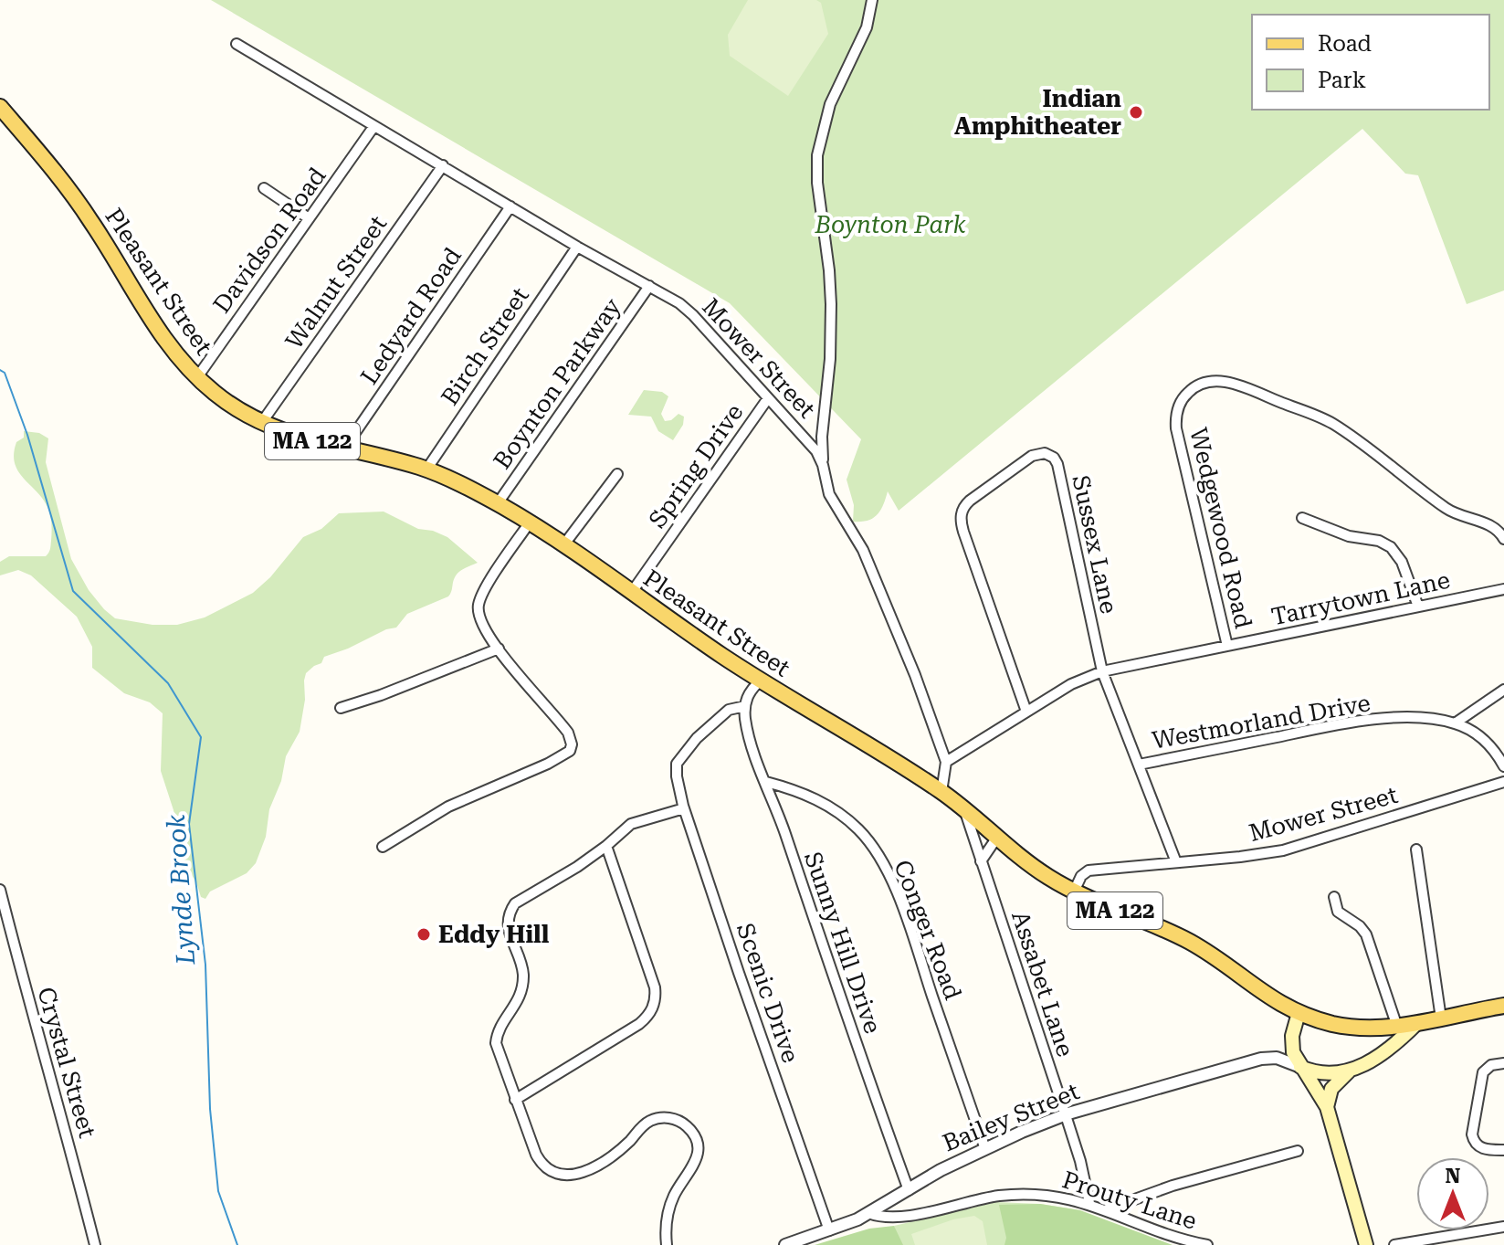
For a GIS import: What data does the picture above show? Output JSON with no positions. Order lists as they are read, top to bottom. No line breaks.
{"streets":{"main road":["Pleasant Street","MA 122"],"street":["Davidson Road","Walnut Street","Ledyard Road","Birch Street","Mower Street","Boynton Parkway","Spring Drive","Wedgewood Road","Sussex Lane","Tarrytown Lane","Westmorland Drive","Conger Road","Sunny Hill Drive","Assabet Lane","Scenic Drive","Crystal Street","Bailey Street","Prouty Lane"]},"crossings":[["Davidson Road","Pleasant Street"],["Davidson Road","Mower Street"],["Pleasant Street","Walnut Street"],["Pleasant Street","Ledyard Road"],["Pleasant Street","Birch Street"],["Pleasant Street","Mower Street"],["Pleasant Street","Boynton Parkway"],["Pleasant Street","Spring Drive"],["Pleasant Street","Assabet Lane"],["Walnut Street","Mower Street"],["Ledyard Road","Mower Street"],["Birch Street","Mower Street"],["Mower Street","Boynton Parkway"],["Mower Street","Spring Drive"],["Mower Street","Sussex Lane"],["Mower Street","Tarrytown Lane"],["Wedgewood Road","Tarrytown Lane"],["Sussex Lane","Tarrytown Lane"],["Sussex Lane","Westmorland Drive"],["Conger Road","Sunny Hill Drive"],["Conger Road","Bailey Street"],["Sunny Hill Drive","Scenic Drive"],["Sunny Hill Drive","Bailey Street"],["Assabet Lane","Bailey Street"],["Assabet Lane","Prouty Lane"],["Scenic Drive","Bailey Street"],["Bailey Street","Prouty Lane"]],"water":["Lynde Brook"],"parks":["Boynton Park"],"places":["Indian Amphitheater","Eddy Hill"],"legend":["Road","Park"],"north":"top"}
